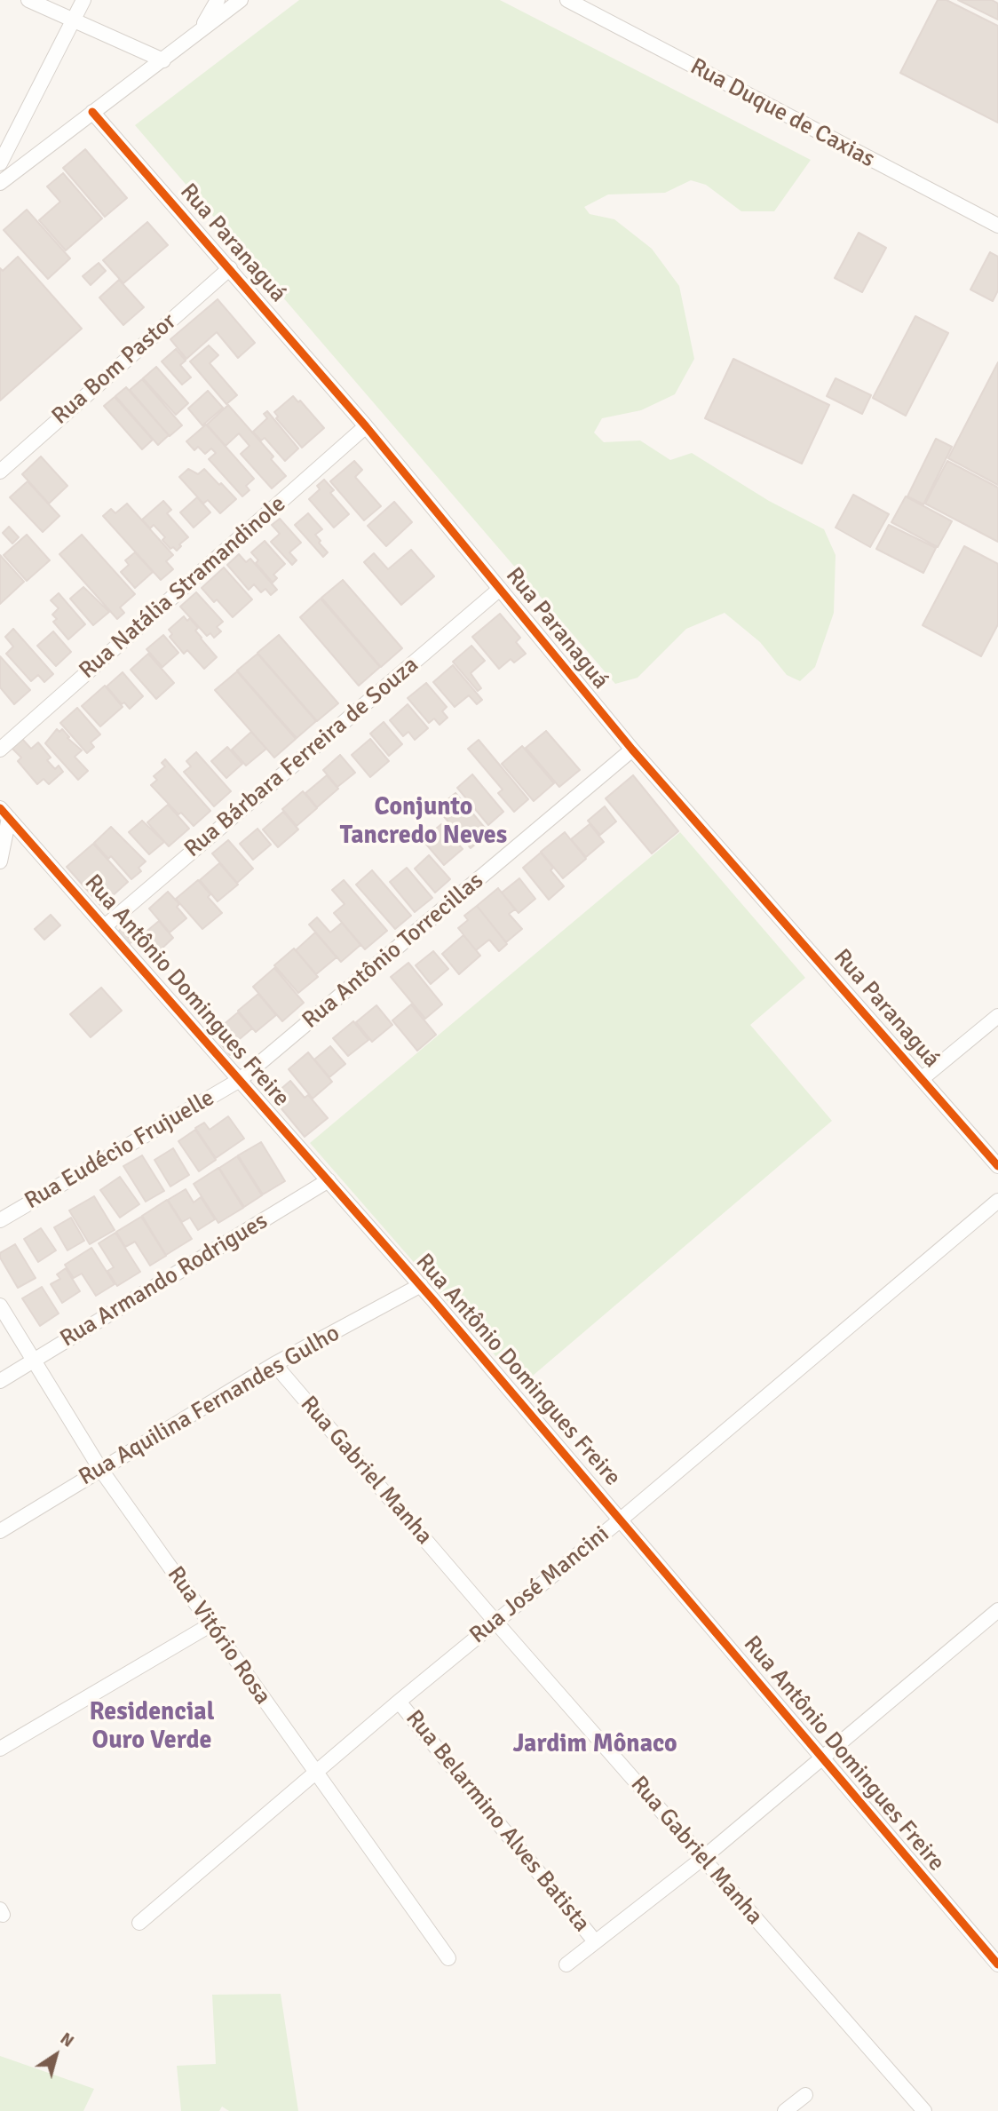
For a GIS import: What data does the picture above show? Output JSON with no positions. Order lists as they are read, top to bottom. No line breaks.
{"streets":{"street":["Rua Duque de Caxias","Rua Paranaguá","Rua Bom Pastor","Rua Natália Stramandinole","Rua Bárbara Ferreira de Souza","Rua Antônio Torrecillas","Rua Antônio Domingues Freire","Rua Eudécio Frujuelle","Rua Armando Rodrigues","Rua Aquilina Fernandes Gulho","Rua Gabriel Manha","Rua José Mancini","Rua Vitório Rosa","Rua Belarmino Alves Batista"]},"crossings":[["Rua Paranaguá","Rua Bom Pastor"],["Rua Paranaguá","Rua Natália Stramandinole"],["Rua Paranaguá","Rua Bárbara Ferreira de Souza"],["Rua Paranaguá","Rua Antônio Torrecillas"],["Rua Bárbara Ferreira de Souza","Rua Antônio Domingues Freire"],["Rua Antônio Torrecillas","Rua Antônio Domingues Freire"],["Rua Antônio Torrecillas","Rua Eudécio Frujuelle"],["Rua Antônio Domingues Freire","Rua Eudécio Frujuelle"],["Rua Antônio Domingues Freire","Rua Armando Rodrigues"],["Rua Antônio Domingues Freire","Rua Aquilina Fernandes Gulho"],["Rua Antônio Domingues Freire","Rua José Mancini"],["Rua Armando Rodrigues","Rua Vitório Rosa"],["Rua Aquilina Fernandes Gulho","Rua Gabriel Manha"],["Rua Aquilina Fernandes Gulho","Rua Vitório Rosa"],["Rua Gabriel Manha","Rua José Mancini"],["Rua José Mancini","Rua Vitório Rosa"],["Rua José Mancini","Rua Belarmino Alves Batista"]],"districts":["Conjunto Tancredo Neves","Residencial Ouro Verde","Jardim Mônaco"],"north":"top right"}
